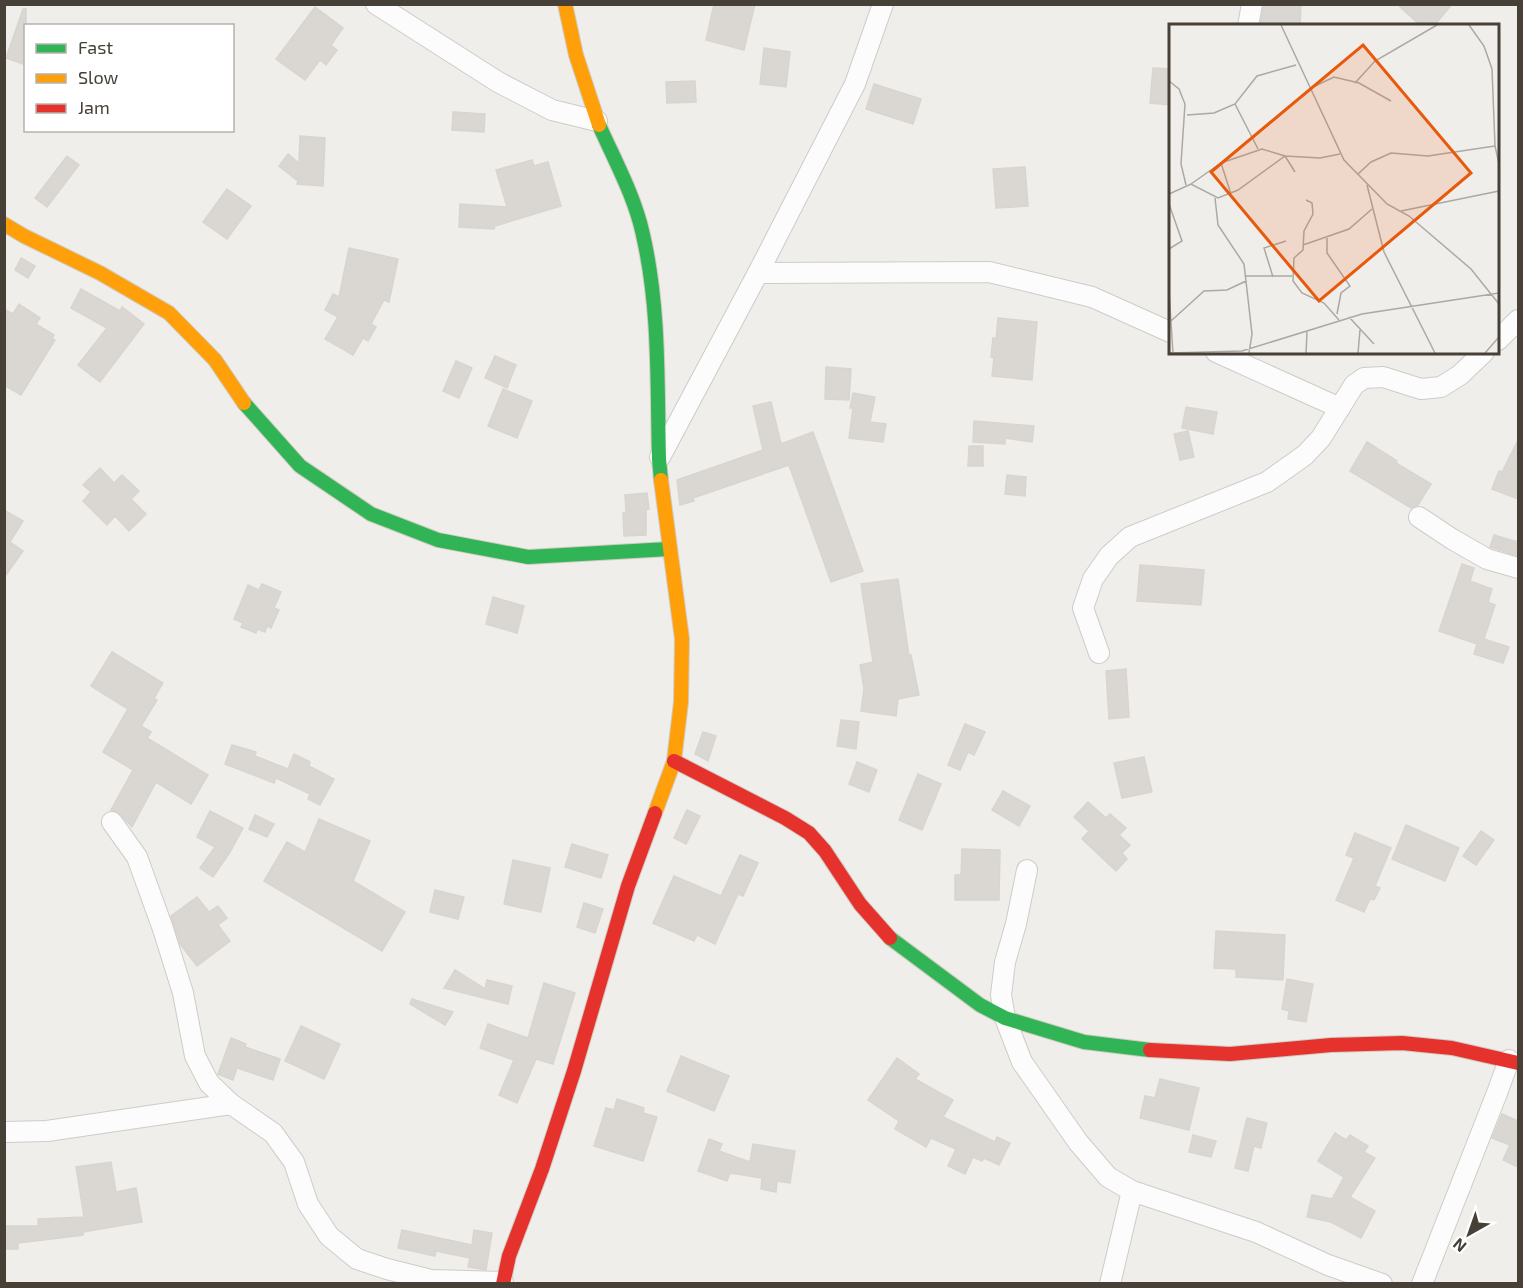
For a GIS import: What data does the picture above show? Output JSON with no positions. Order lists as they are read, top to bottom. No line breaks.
{"legend":["Fast","Slow","Jam"],"north":"bottom left"}
